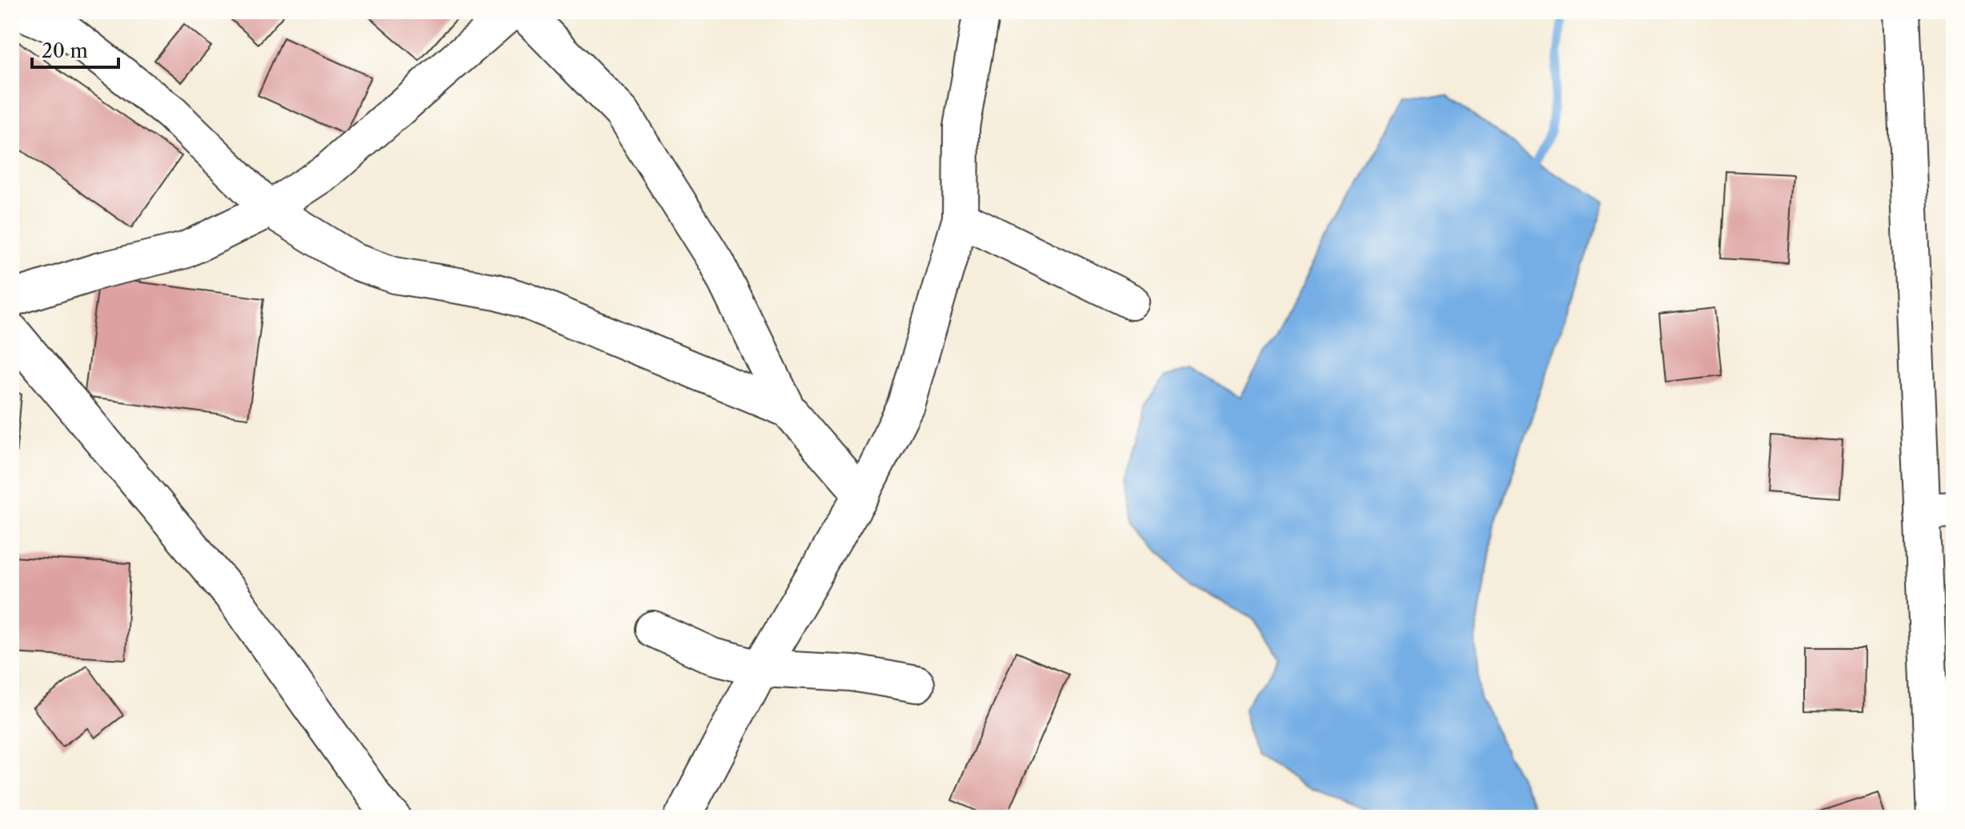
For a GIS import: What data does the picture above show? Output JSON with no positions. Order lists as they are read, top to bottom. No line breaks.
{"scale_bar":"20 m"}
